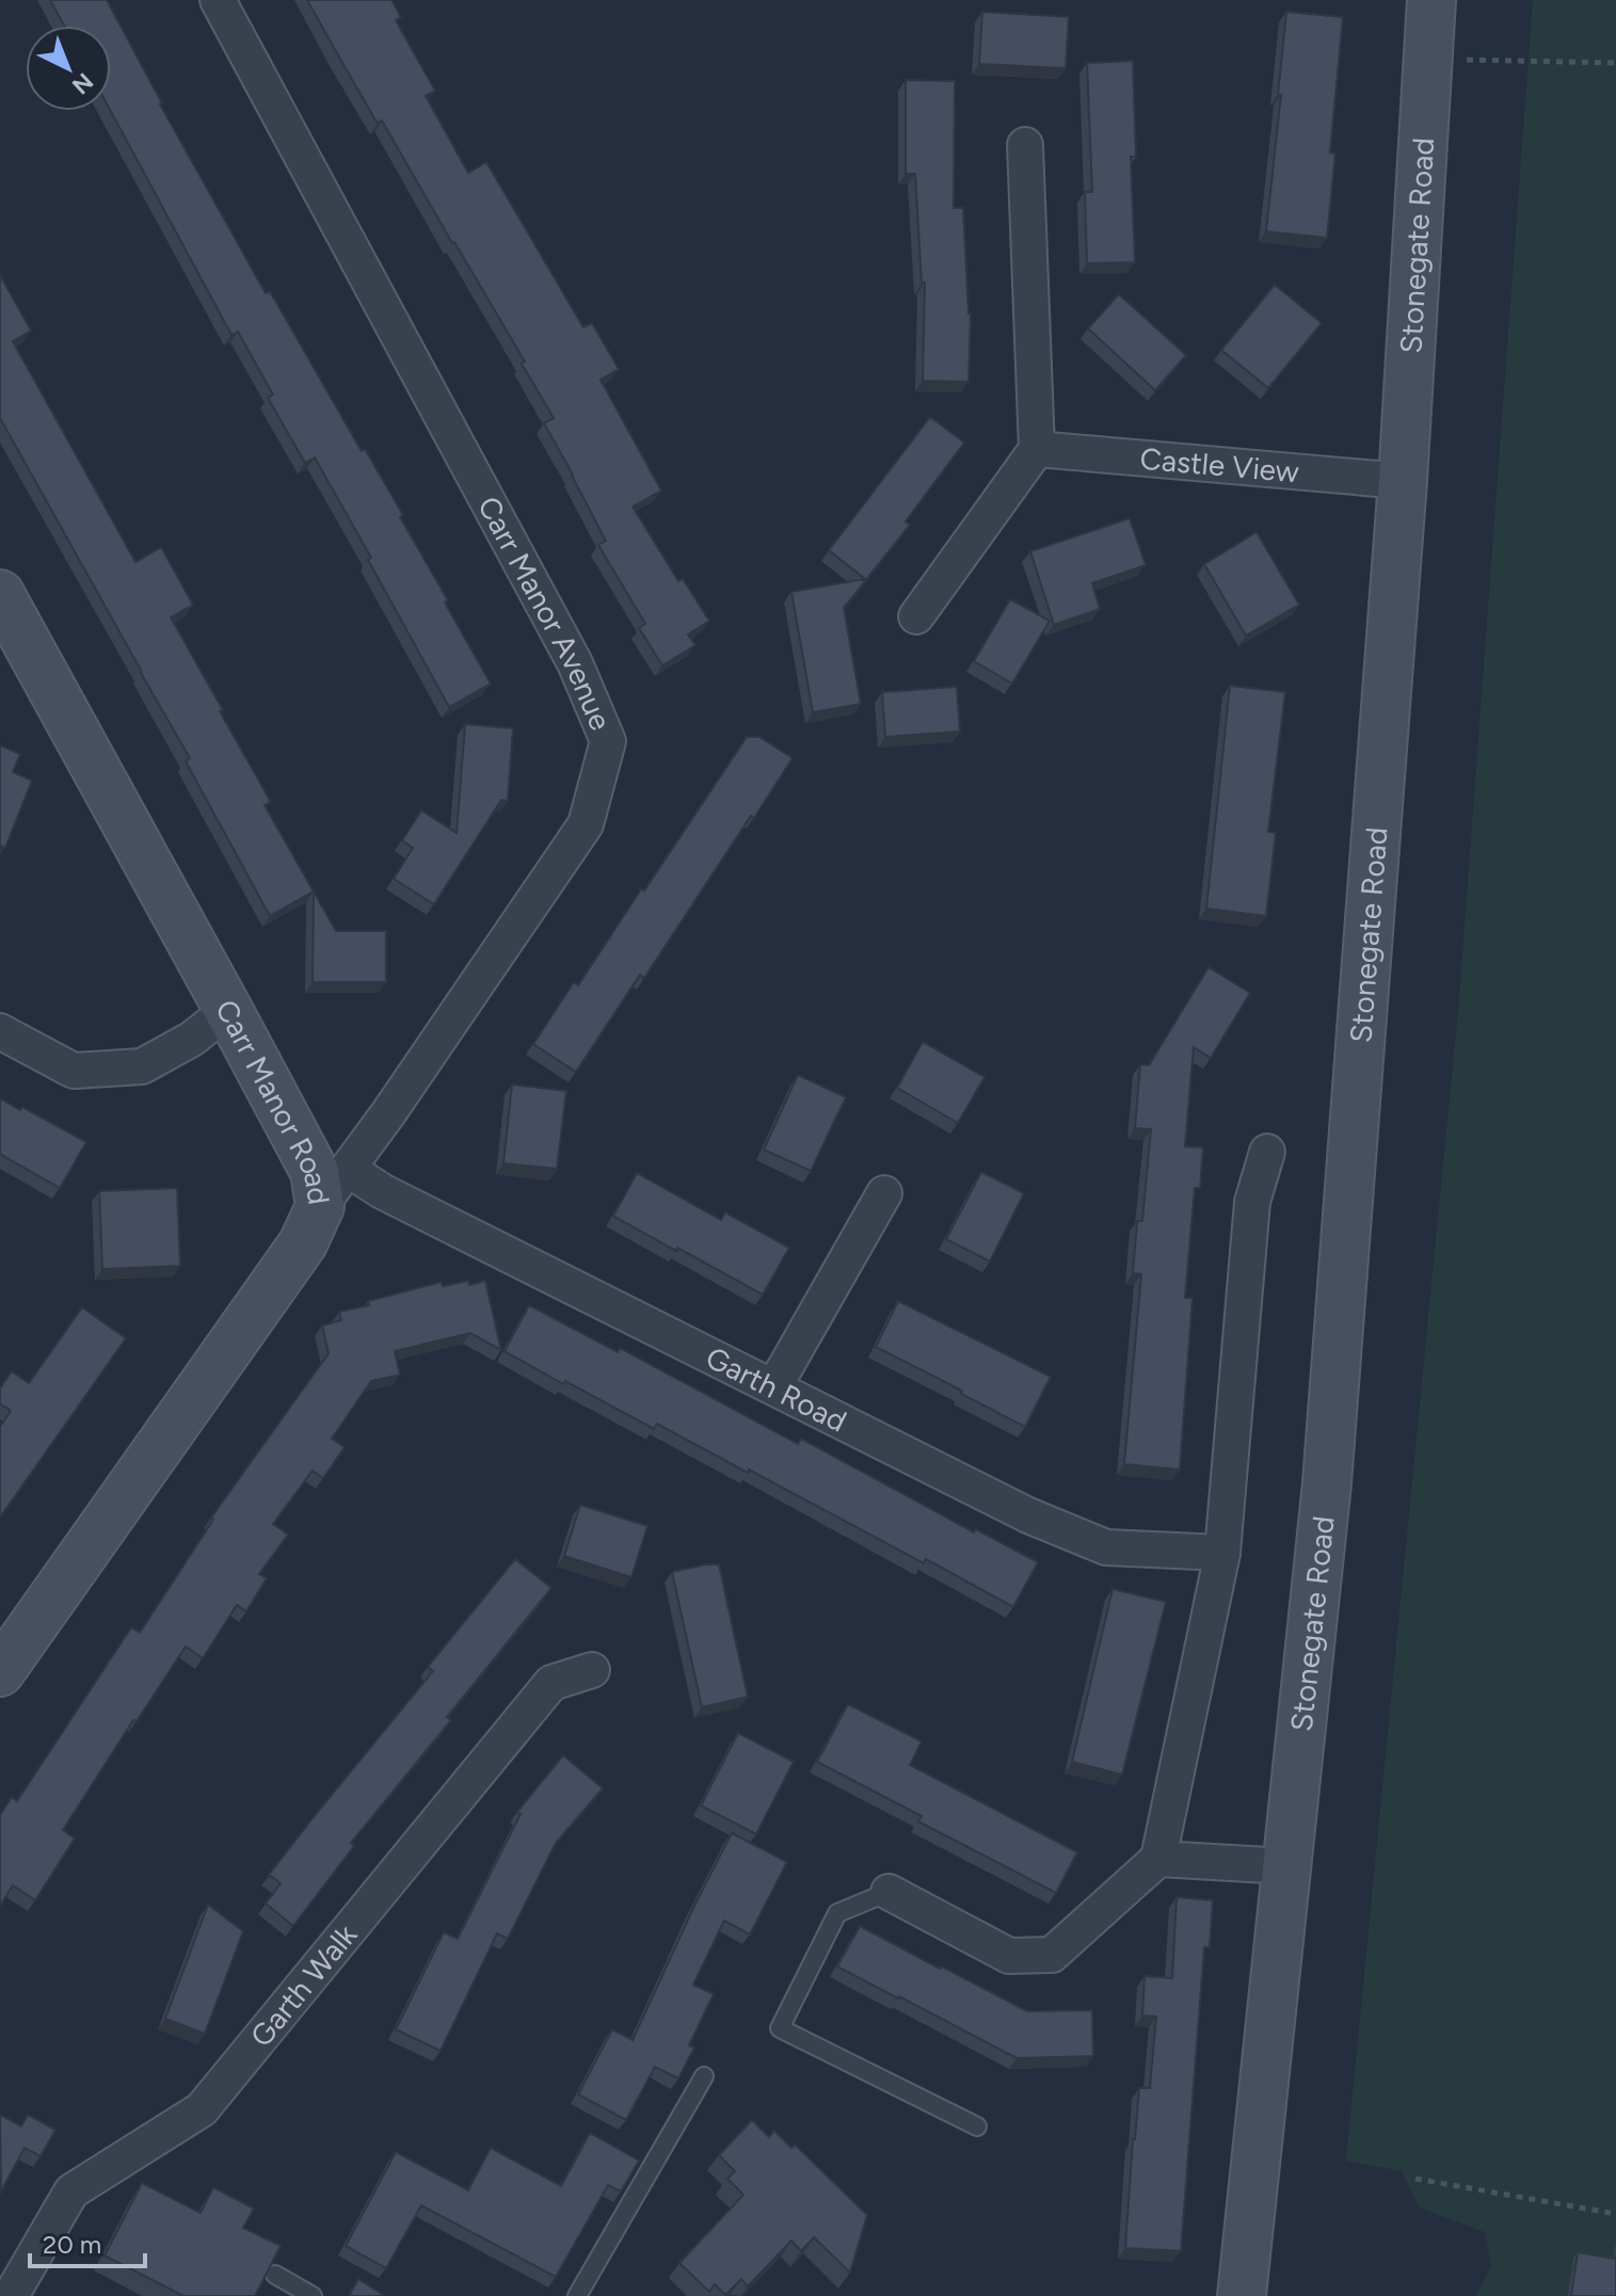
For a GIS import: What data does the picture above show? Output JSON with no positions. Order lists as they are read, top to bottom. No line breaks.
{"streets":{"main road":["Stonegate Road","Carr Manor Road"],"street":["Castle View","Carr Manor Avenue","Garth Road","Garth Walk"]},"crossings":[["Stonegate Road","Castle View"],["Carr Manor Avenue","Carr Manor Road"],["Carr Manor Avenue","Garth Road"]],"scale_bar":"20 m","north":"bottom right"}
